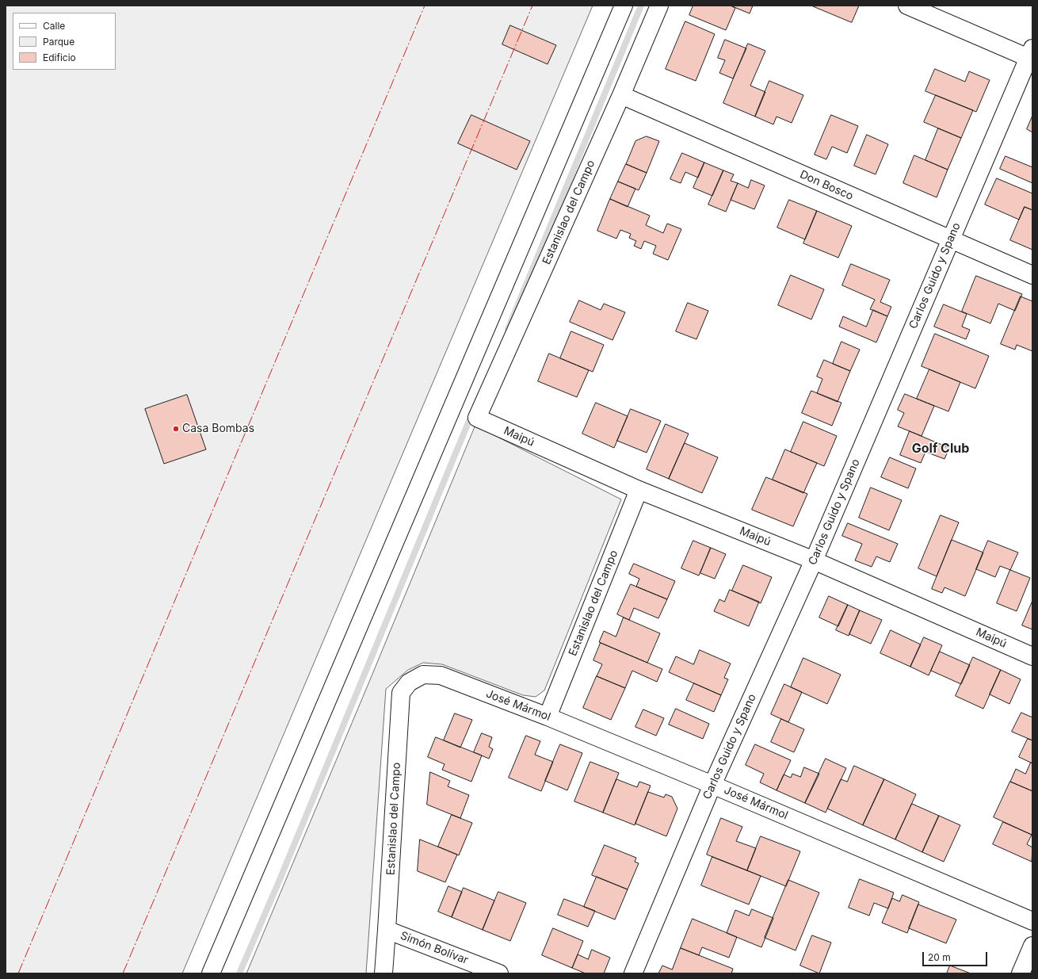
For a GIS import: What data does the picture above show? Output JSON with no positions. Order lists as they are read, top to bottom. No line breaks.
{"streets":{"street":["Don Bosco","Estanislao del Campo","Carlos Guido y Spano","Maipú","José Mármol","Simón Bolívar"]},"crossings":[["Don Bosco","Estanislao del Campo"],["Don Bosco","Carlos Guido y Spano"],["Estanislao del Campo","Maipú"],["Estanislao del Campo","José Mármol"],["Estanislao del Campo","Simón Bolívar"],["Carlos Guido y Spano","Maipú"],["Carlos Guido y Spano","José Mármol"]],"districts":["Golf Club"],"places":["Casa Bombas"],"legend":["Calle","Parque","Edificio"],"scale_bar":"20 m"}
